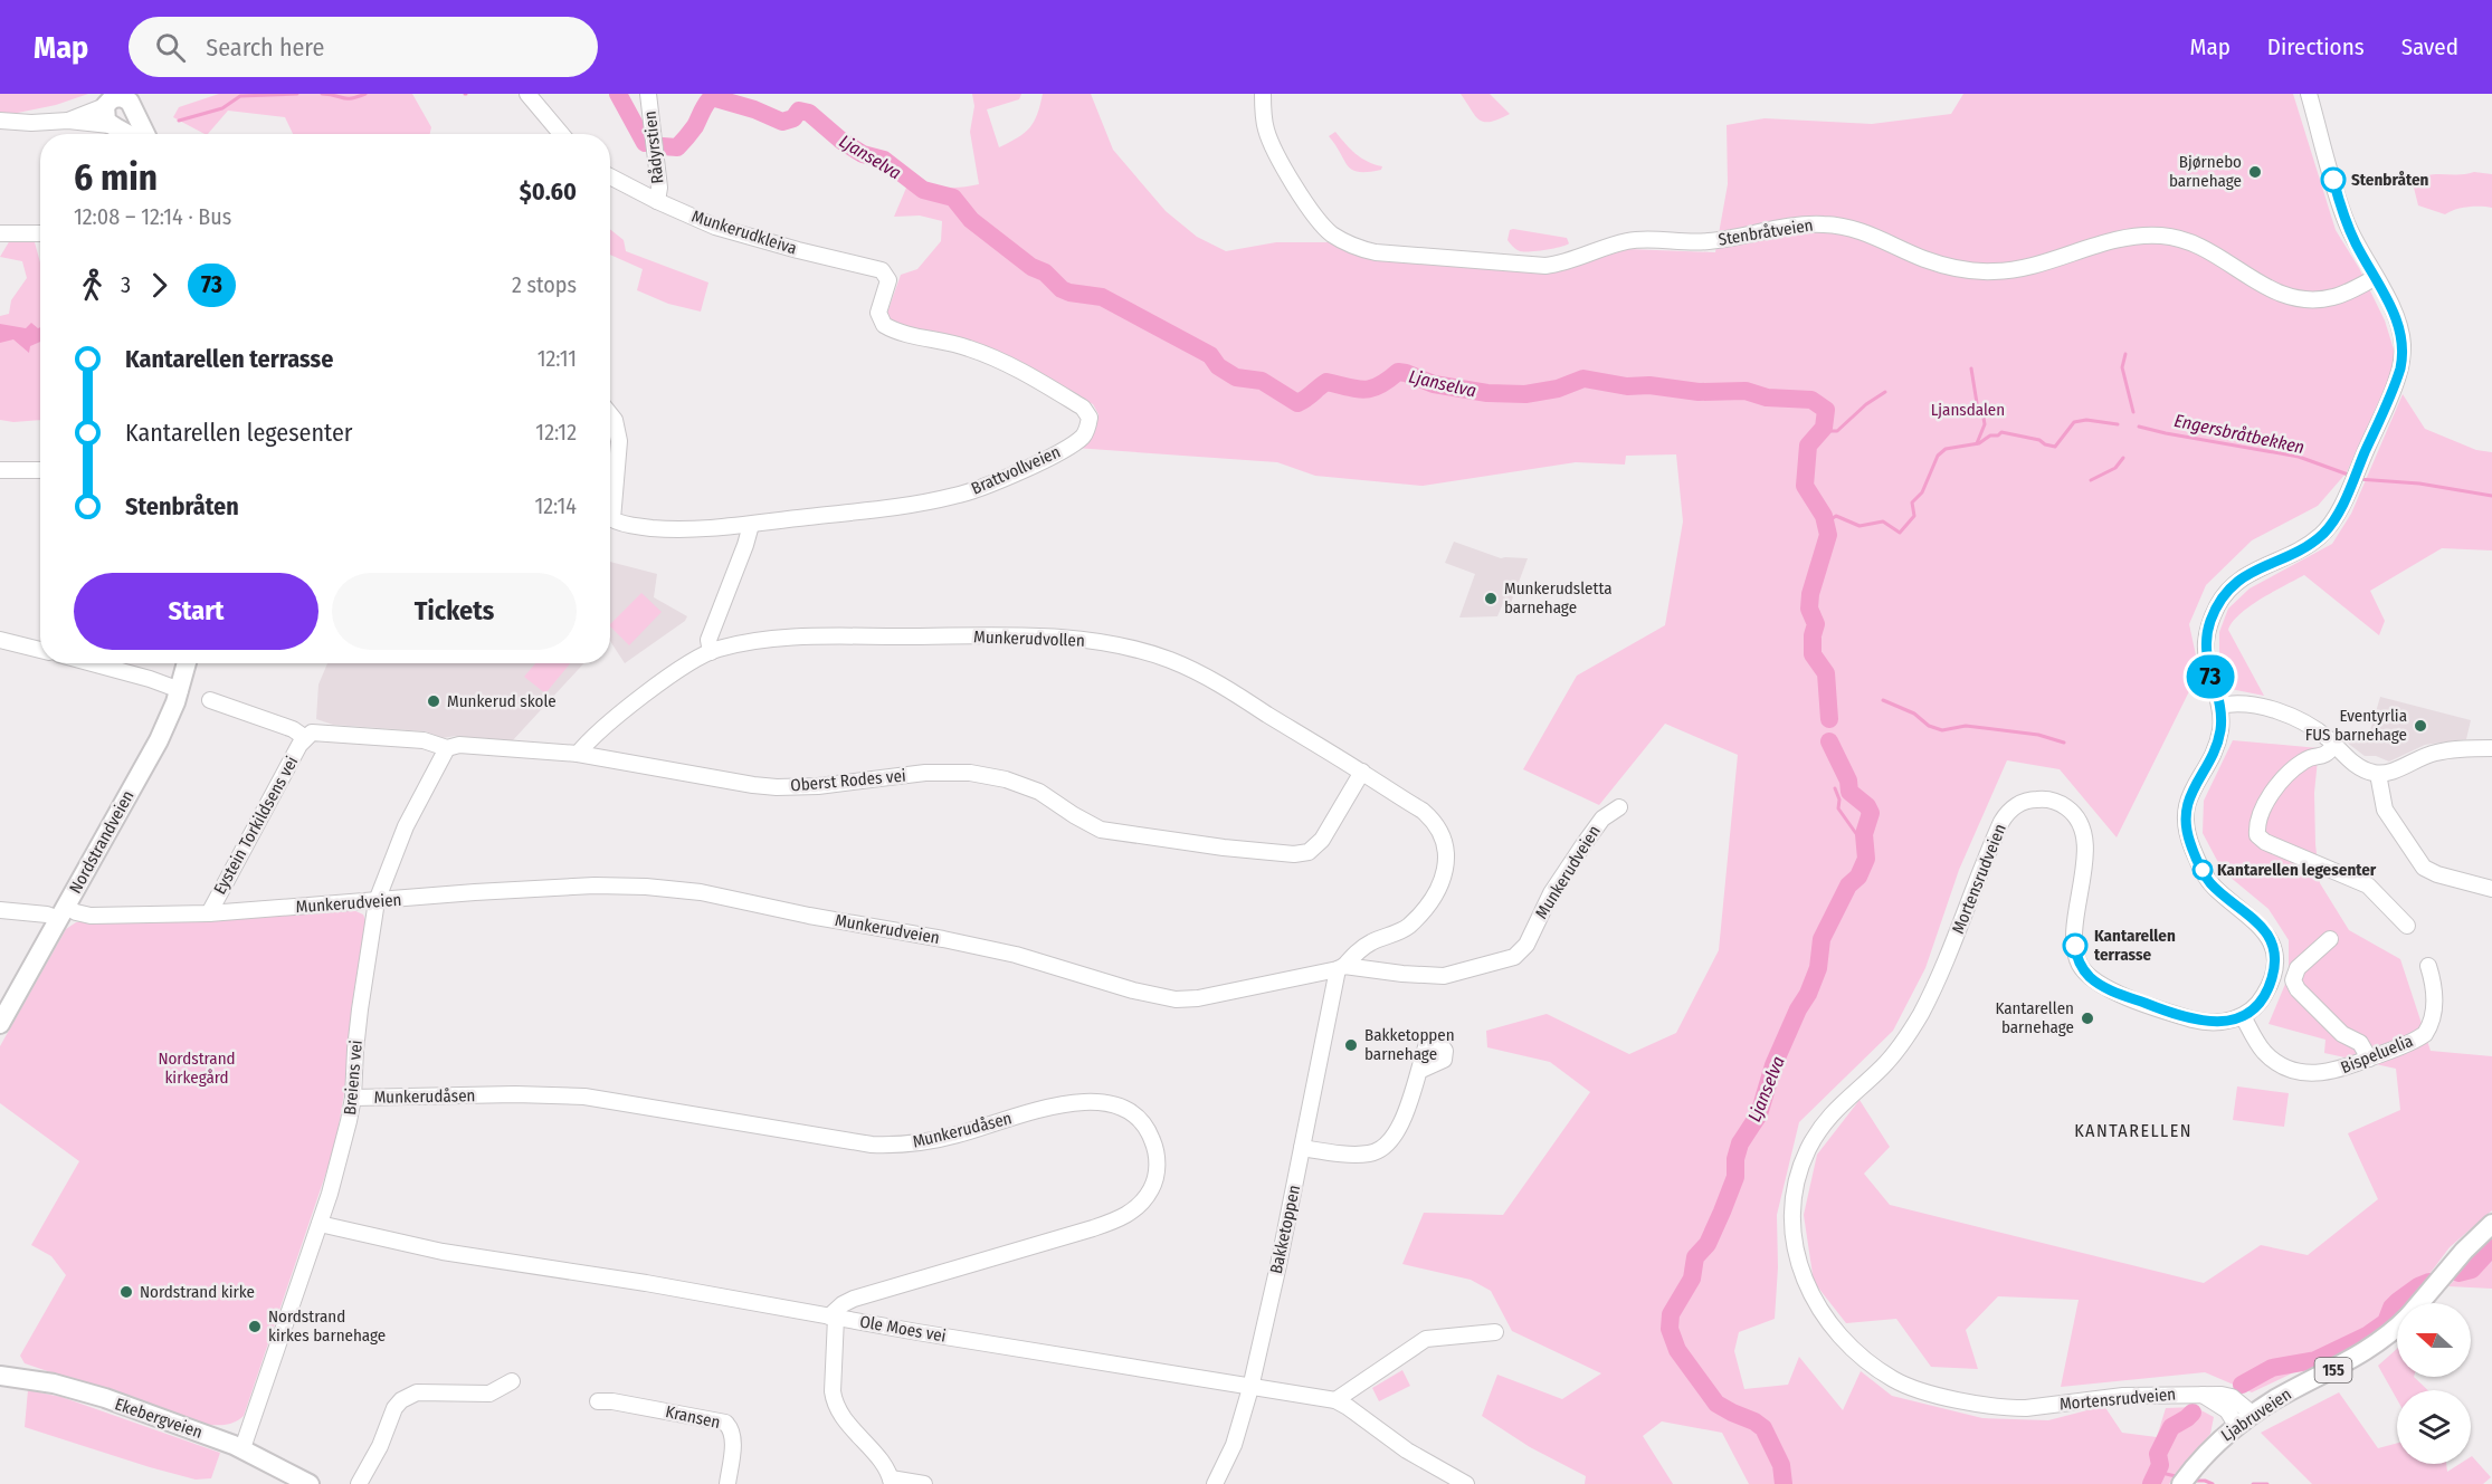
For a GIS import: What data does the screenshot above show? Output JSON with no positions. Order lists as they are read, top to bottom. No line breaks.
{"streets":{"main road":["Nordstrandveien","155","Ljabruveien","Ekebergveien"],"street":["Rådyrstien","Munkerudkleiva","Stenbråtveien","Brattvollveien","Munkerudvollen","Oberst Rodes vei","Eystein Torkildsens vei","Munkerudveien","Mortensrudveien","Bispeluelia","Breiens vei","Munkerudåsen","Bakketoppen","Ole Moes vei","Kransen"]},"crossings":[["Rådyrstien","Munkerudkleiva"],["Munkerudkleiva","Brattvollveien"],["Munkerudvollen","Oberst Rodes vei"],["Munkerudvollen","Munkerudveien"],["Munkerudvollen","Bakketoppen"],["Oberst Rodes vei","Eystein Torkildsens vei"],["Oberst Rodes vei","Breiens vei"],["Eystein Torkildsens vei","Munkerudveien"],["Nordstrandveien","Munkerudveien"],["Munkerudveien","Breiens vei"],["Munkerudveien","Bakketoppen"],["Mortensrudveien","Bispeluelia"],["Mortensrudveien","Ljabruveien"],["Breiens vei","Munkerudåsen"],["Breiens vei","Ole Moes vei"],["Breiens vei","Ekebergveien"],["Munkerudåsen","Ole Moes vei"],["Bakketoppen","Ole Moes vei"]],"districts":["KANTARELLEN"],"water":["Ljanselva","Engersbråtbekken"],"parks":["Ljansdalen","Nordstrand kirkegård"],"places":["Bjørnebo barnehage","Stenbråten","Munkerudsletta barnehage","Munkerud skole","Eventyrlia FUS barnehage","Kantarellen legesenter","Kantarellen terrasse","Kantarellen barnehage","Bakketoppen barnehage","Nordstrand kirke","Nordstrand kirkes barnehage"],"lines":["bus line 73"],"north":"left","page":{"header":"Map","search":"Search here","nav":["Map","Directions","Saved"],"on_map":"73","heading":["6 min","12:08 – 12:14 · Bus","$0.60"],"legs":["3","73","2 stops"],"list":[{"name":"Kantarellen terrasse","value":"12:11"},{"name":"Kantarellen legesenter","value":"12:12"},{"name":"Stenbråten","value":"12:14"}],"buttons":["Start","Tickets"]}}
